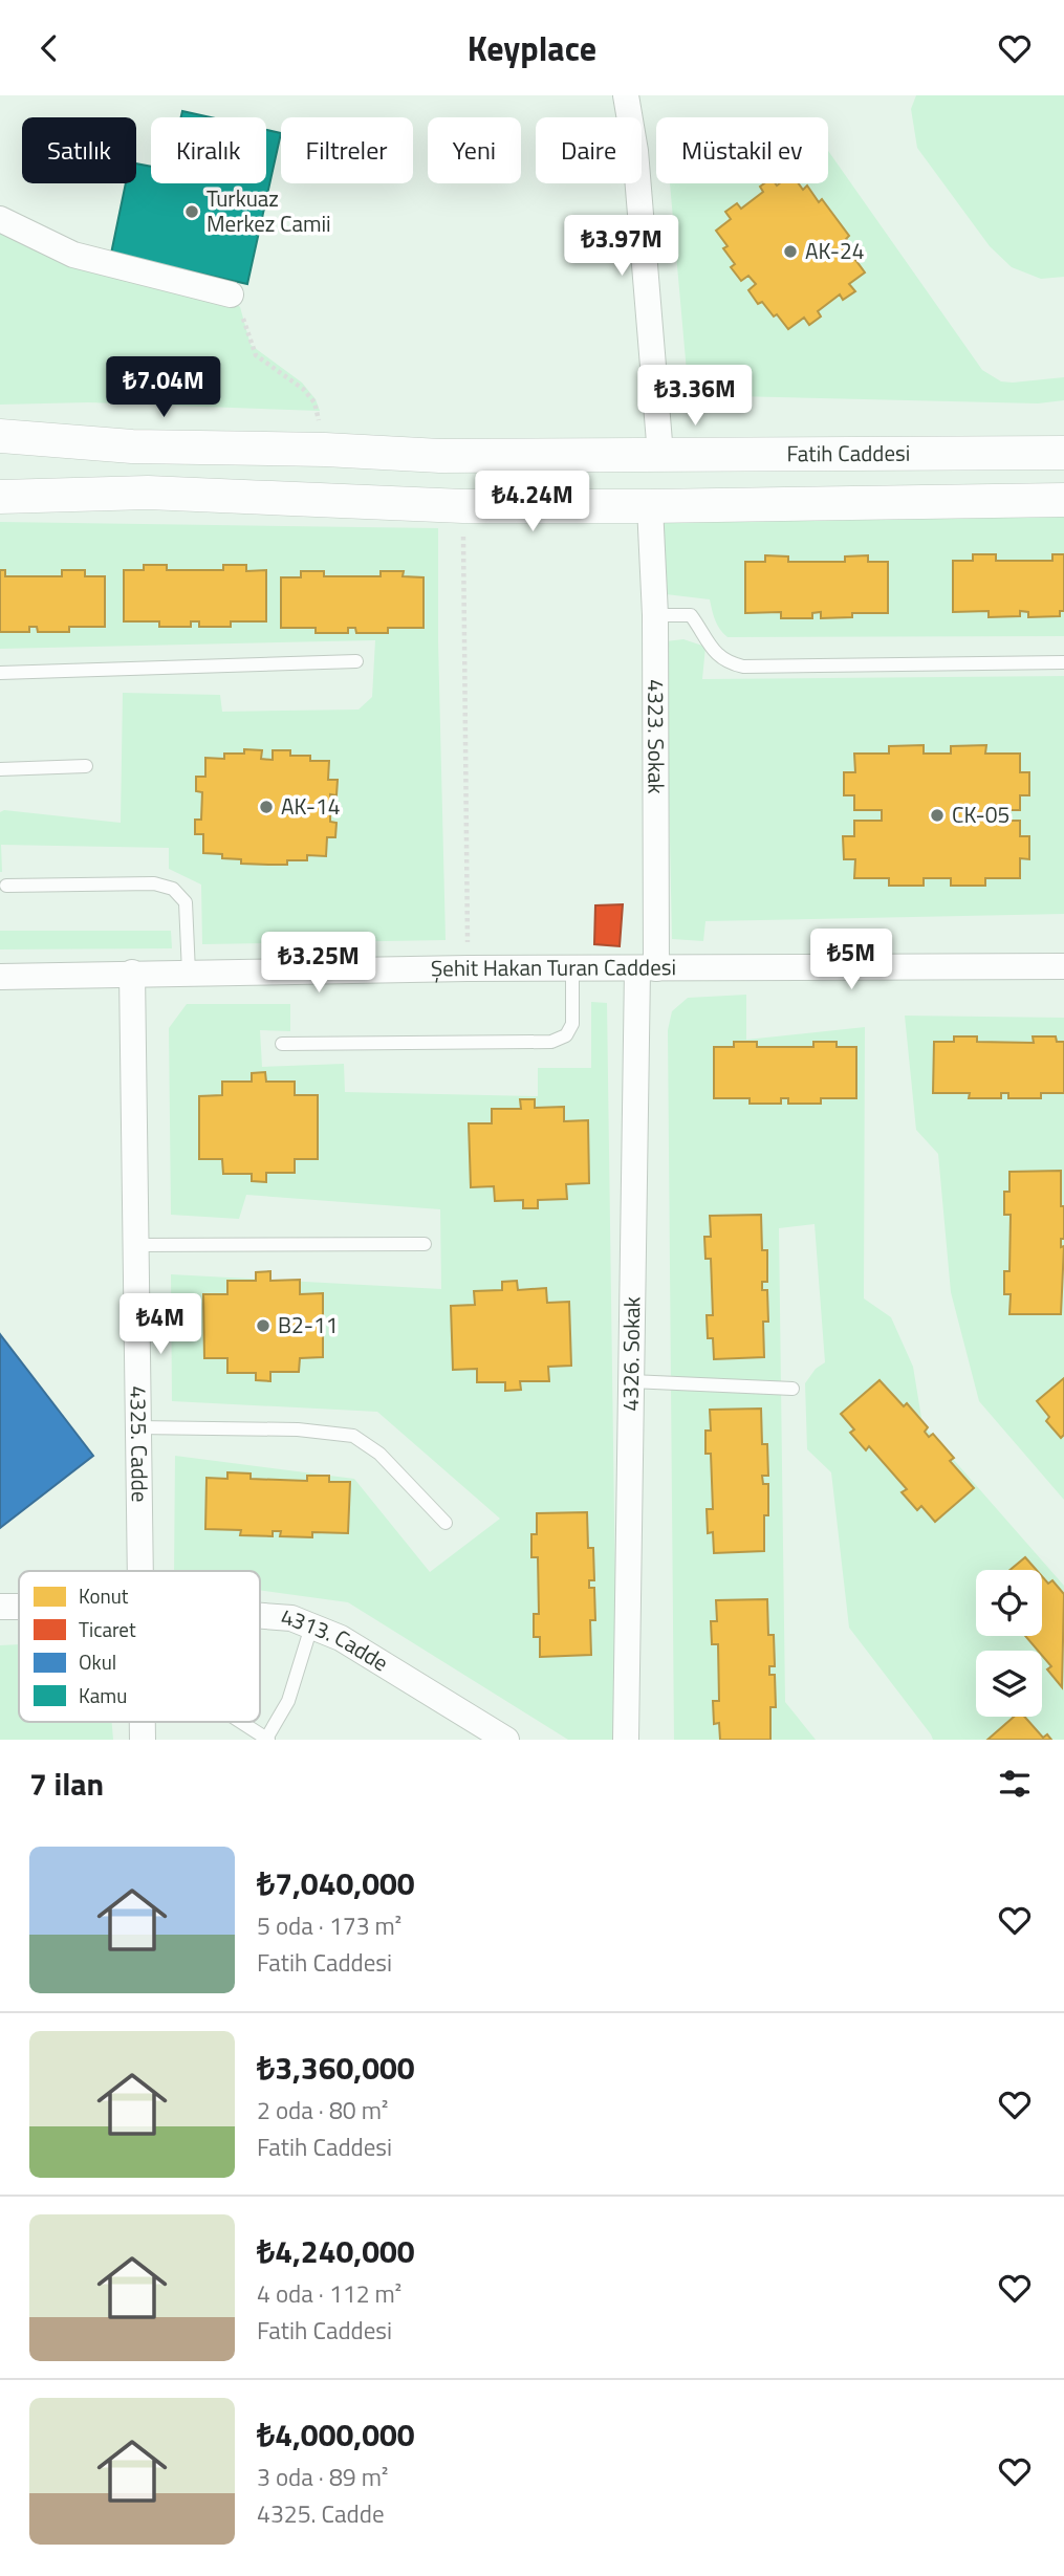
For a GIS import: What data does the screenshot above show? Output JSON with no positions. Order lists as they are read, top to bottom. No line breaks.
{"streets":{"street":["Fatih Caddesi","4323. Sokak","Şehit Hakan Turan Caddesi","4326. Sokak","4325. Cadde","4313. Cadde"]},"crossings":[["4323. Sokak","Şehit Hakan Turan Caddesi"],["4323. Sokak","4326. Sokak"],["Şehit Hakan Turan Caddesi","4326. Sokak"],["Şehit Hakan Turan Caddesi","4325. Cadde"]],"places":["Turkuaz Merkez Camii","AK-24","AK-14","CK-05","B2-11"],"legend":["Konut","Ticaret","Okul","Kamu"],"page":{"header":"Keyplace","chip":["Satılık","Kiralık","Filtreler","Yeni","Daire","Müstakil ev"],"price":["₺3.97M","₺7.04M","₺3.36M","₺4.24M","₺5M","₺3.25M","₺4M"],"heading":"7 ilan","list":[{"name":"₺7,040,000","note":"5 oda · 173 m² · Fatih Caddesi"},{"name":"₺3,360,000","note":"2 oda · 80 m² · Fatih Caddesi"},{"name":"₺4,240,000","note":"4 oda · 112 m² · Fatih Caddesi"},{"name":"₺4,000,000","note":"3 oda · 89 m² · 4325. Cadde"}]}}
